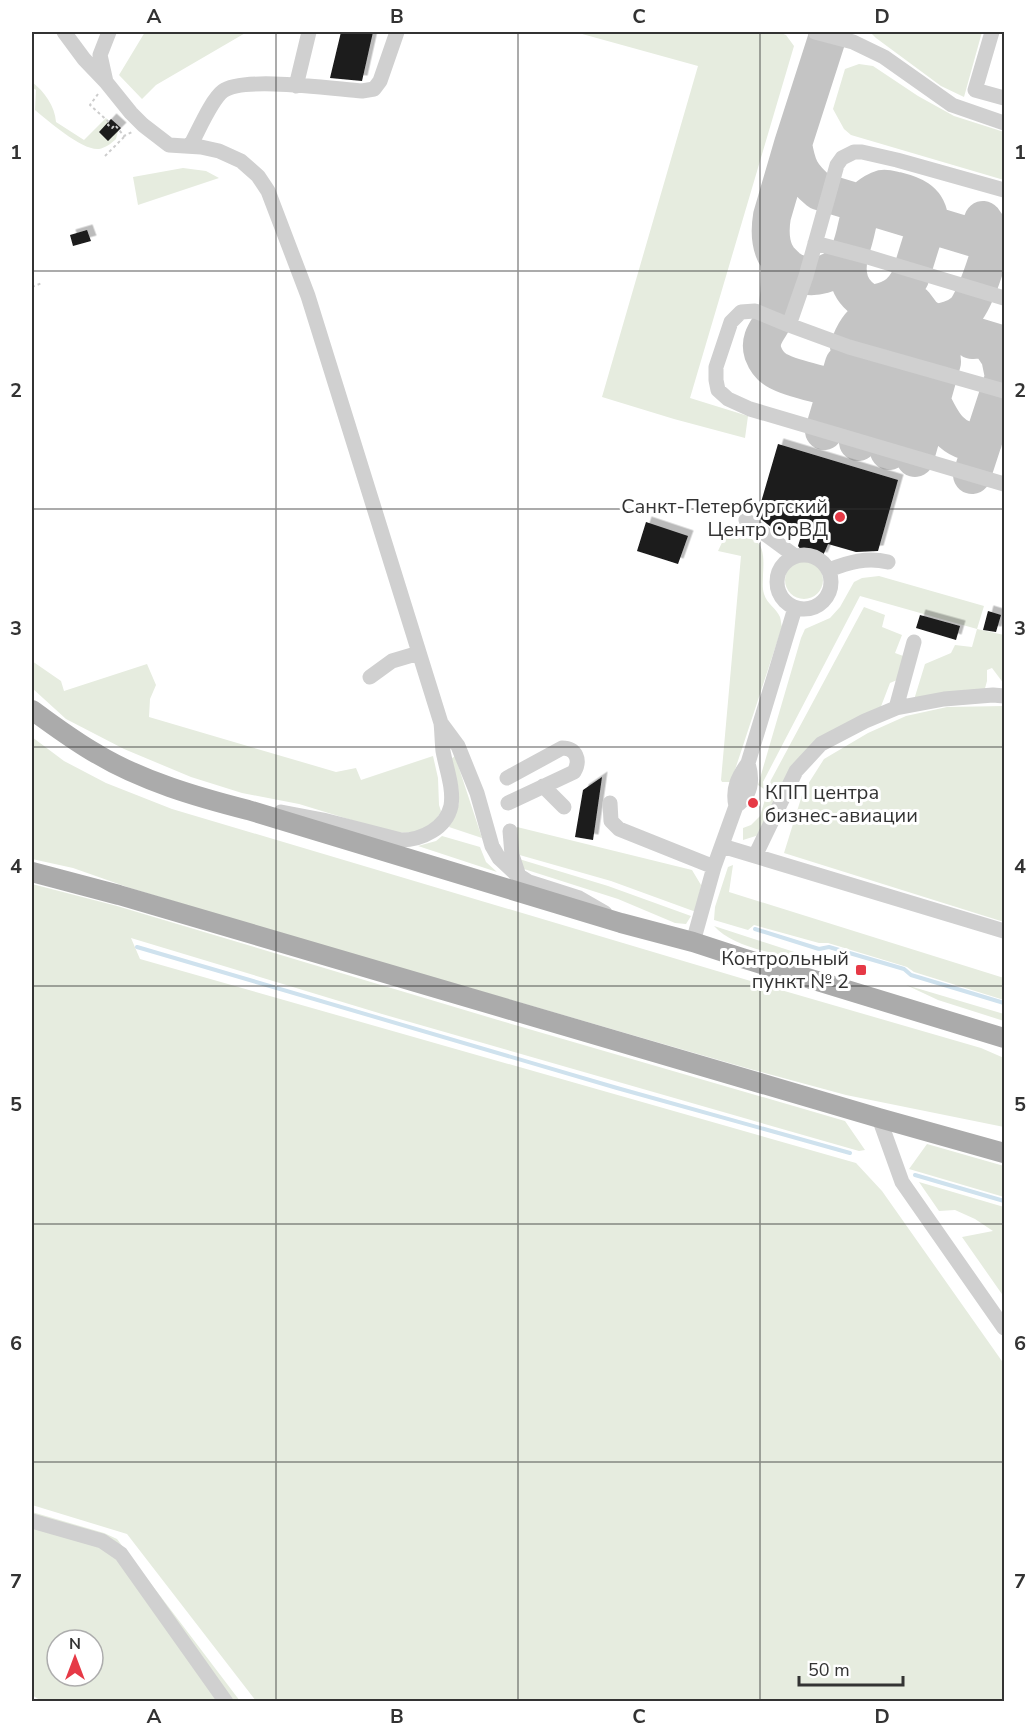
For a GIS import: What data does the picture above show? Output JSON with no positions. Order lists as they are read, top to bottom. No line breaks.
{"places":{"other":["Санкт-Петербургский Центр ОрВД","КПП центра бизнес-авиации"],"transit":["Контрольный пункт № 2"]},"scale_bar":"50 m","north":"top","grid":{"columns":["A","B","C","D"],"rows":["1","2","3","4","5","6","7"]}}
